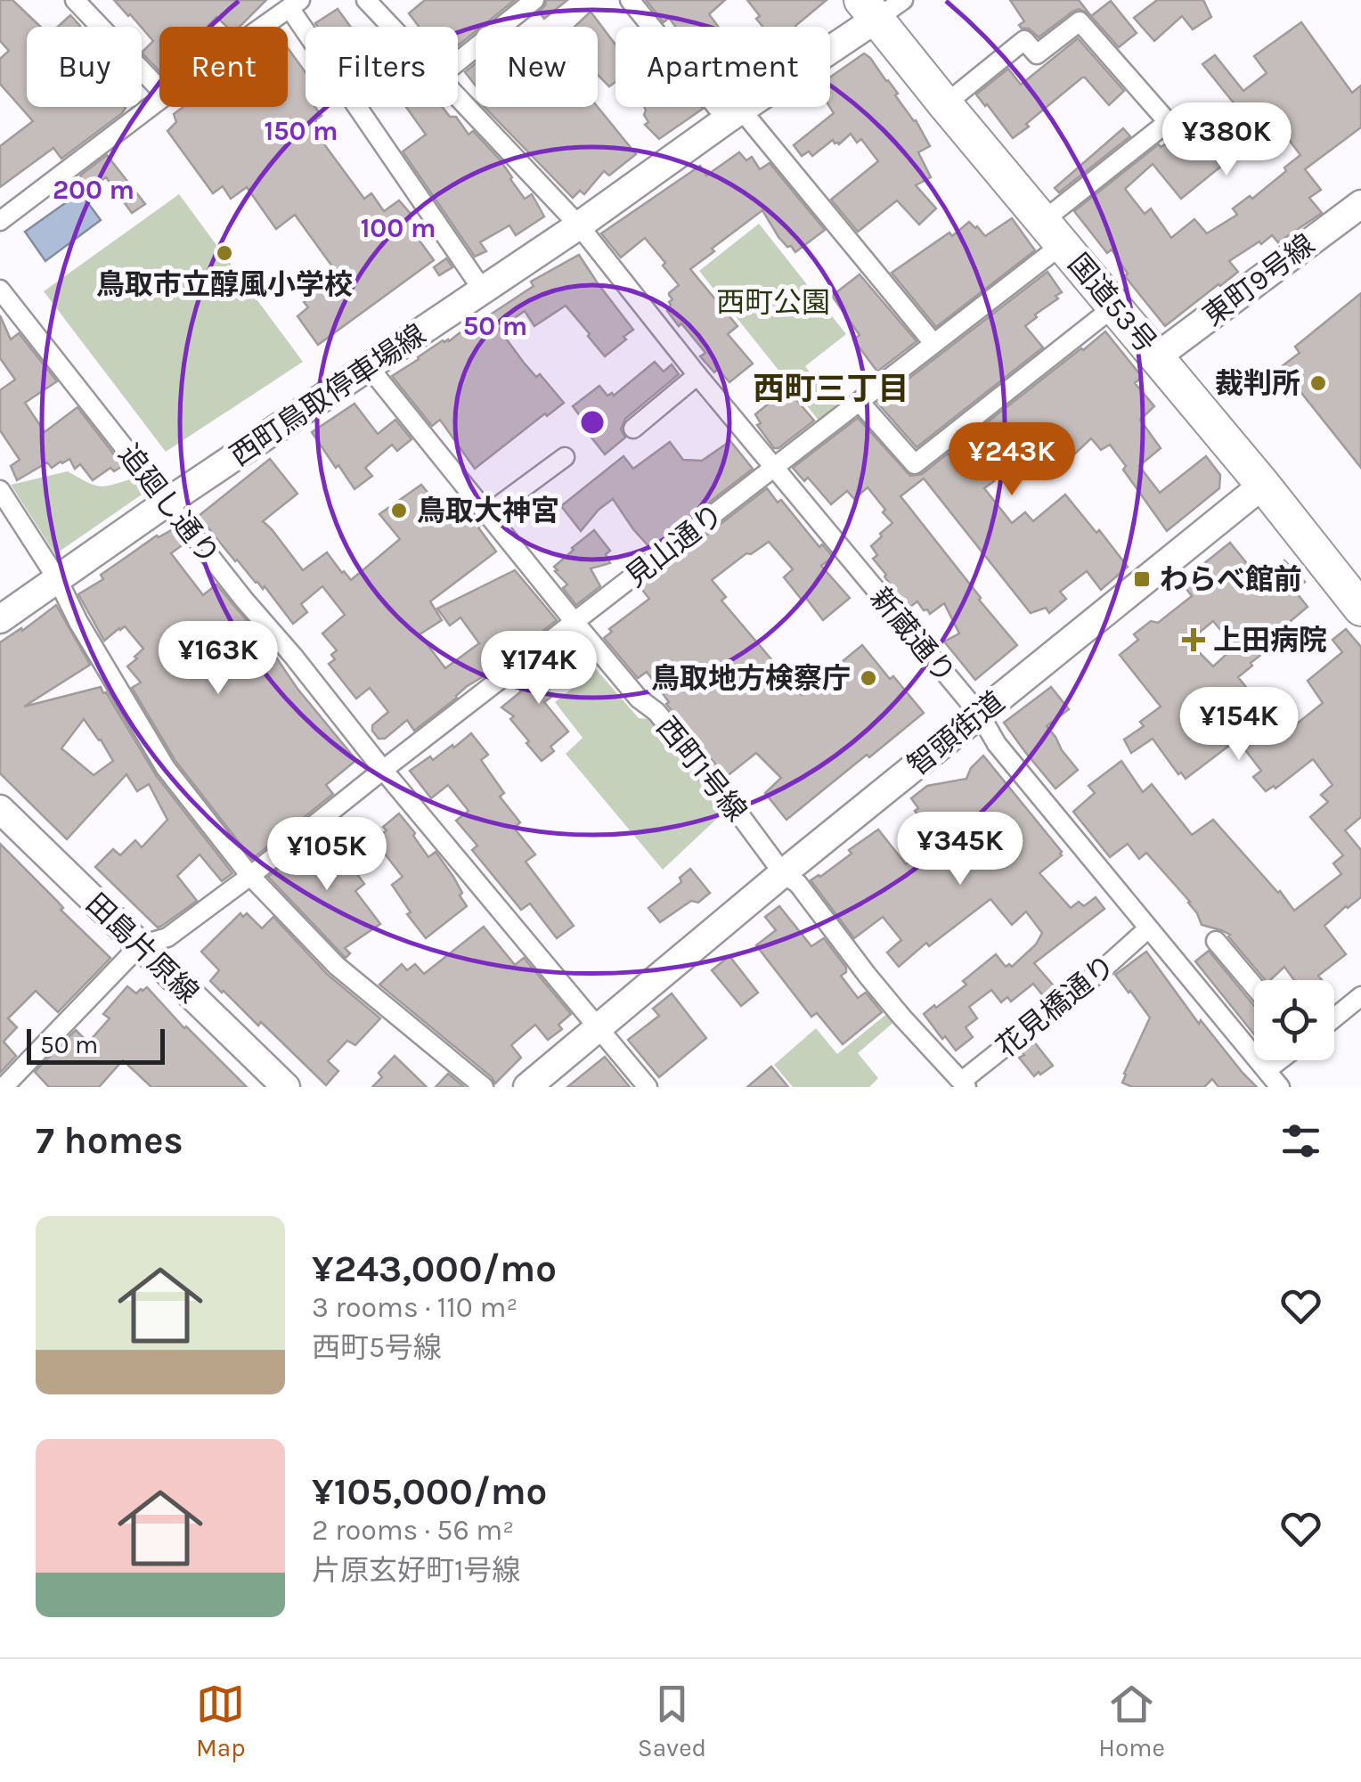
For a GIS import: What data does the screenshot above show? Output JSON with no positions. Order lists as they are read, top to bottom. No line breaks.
{"streets":{"highway":["国道53号"],"main road":["東町9号線","西町鳥取停車場線","智頭街道","田島片原線"],"street":["追廻し通り","見山通り","新蔵通り","西町1号線","花見橋通り"]},"crossings":[["東町9号線","国道53号"],["国道53号","西町鳥取停車場線"],["国道53号","見山通り"],["国道53号","智頭街道"],["西町鳥取停車場線","追廻し通り"],["西町鳥取停車場線","新蔵通り"],["西町鳥取停車場線","西町1号線"],["追廻し通り","見山通り"],["追廻し通り","智頭街道"],["見山通り","新蔵通り"],["見山通り","西町1号線"],["見山通り","田島片原線"],["新蔵通り","智頭街道"],["新蔵通り","花見橋通り"],["智頭街道","西町1号線"],["西町1号線","花見橋通り"]],"districts":["西町三丁目"],"parks":["西町公園"],"places":{"other":["鳥取市立醇風小学校","裁判所","鳥取大神宮","鳥取地方検察庁"],"transit":["わらべ館前"],"health":["上田病院"]},"scale_bar":"50 m","page":{"chip":["Buy","Rent","Filters","New","Apartment"],"price":["¥380K","¥243K","¥163K","¥174K","¥154K","¥345K","¥105K"],"scale":"50 m","heading":"7 homes","list":[{"name":"¥243,000/mo","note":"3 rooms · 110 m² · 西町5号線"},{"name":"¥105,000/mo","note":"2 rooms · 56 m² · 片原玄好町1号線"}],"tabs":["Map","Saved","Home"]},"rings":["150 m","200 m","100 m","50 m"]}
